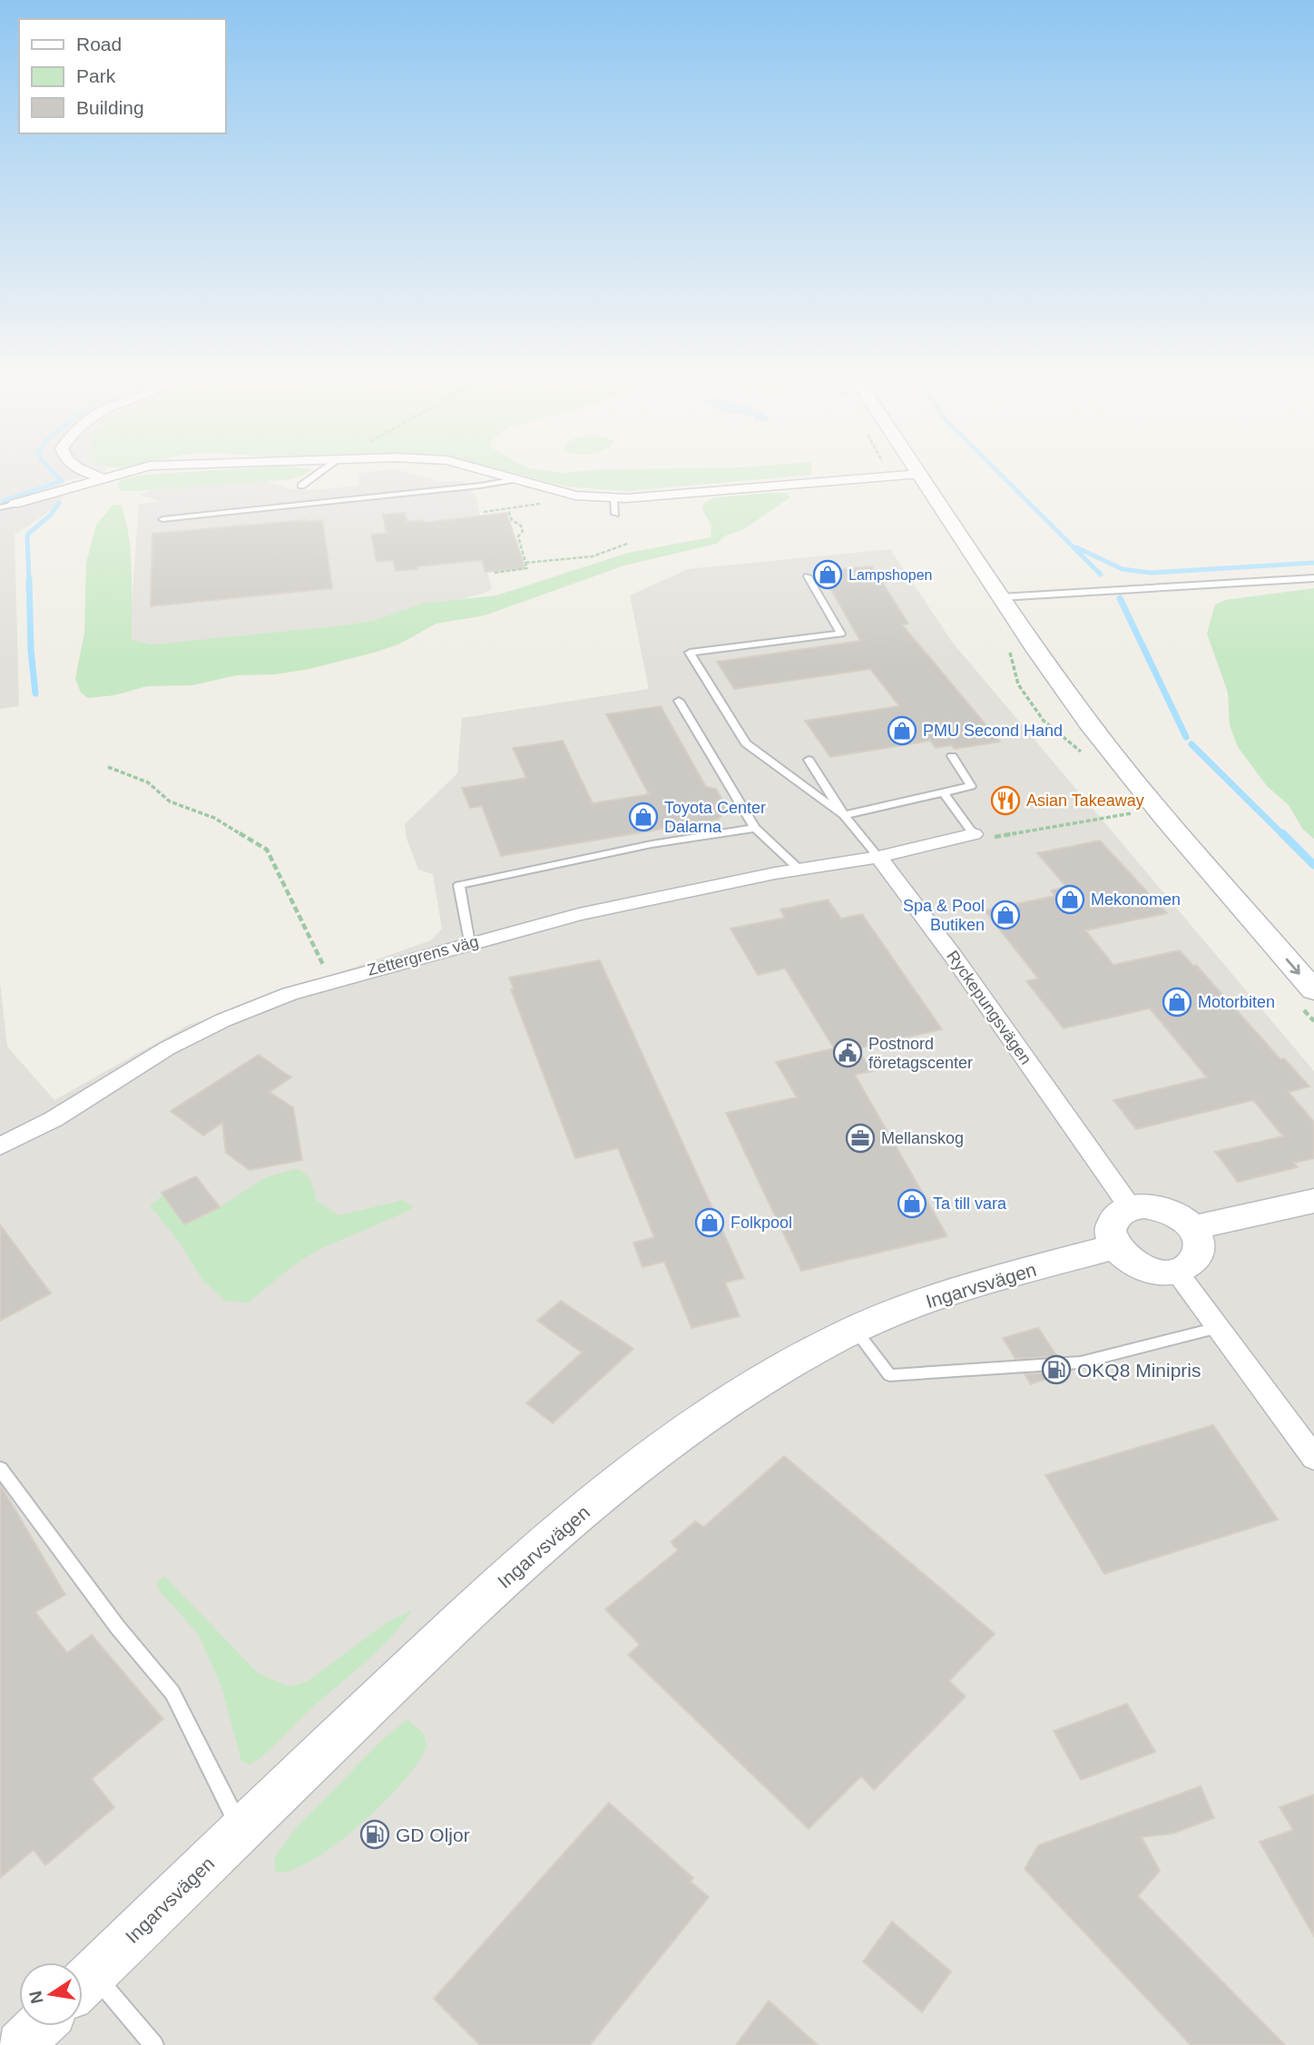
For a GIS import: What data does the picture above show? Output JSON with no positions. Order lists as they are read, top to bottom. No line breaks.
{"streets":{"main road":["Ingarvsvägen"],"street":["Zettergrens väg","Ryckepungsvägen"]},"crossings":[["Zettergrens väg","Ryckepungsvägen"],["Ryckepungsvägen","Ingarvsvägen"]],"places":{"shop":["Lampshopen","PMU Second Hand","Toyota Center Dalarna","Mekonomen","Spa & Pool Butiken","Motorbiten","Ta till vara","Folkpool"],"restaurant":["Asian Takeaway"],"public building":["Postnord företagscenter"],"office":["Mellanskog"],"fuel station":["OKQ8 Minipris","GD Oljor"]},"legend":["Road","Park","Building"],"north":"left"}
